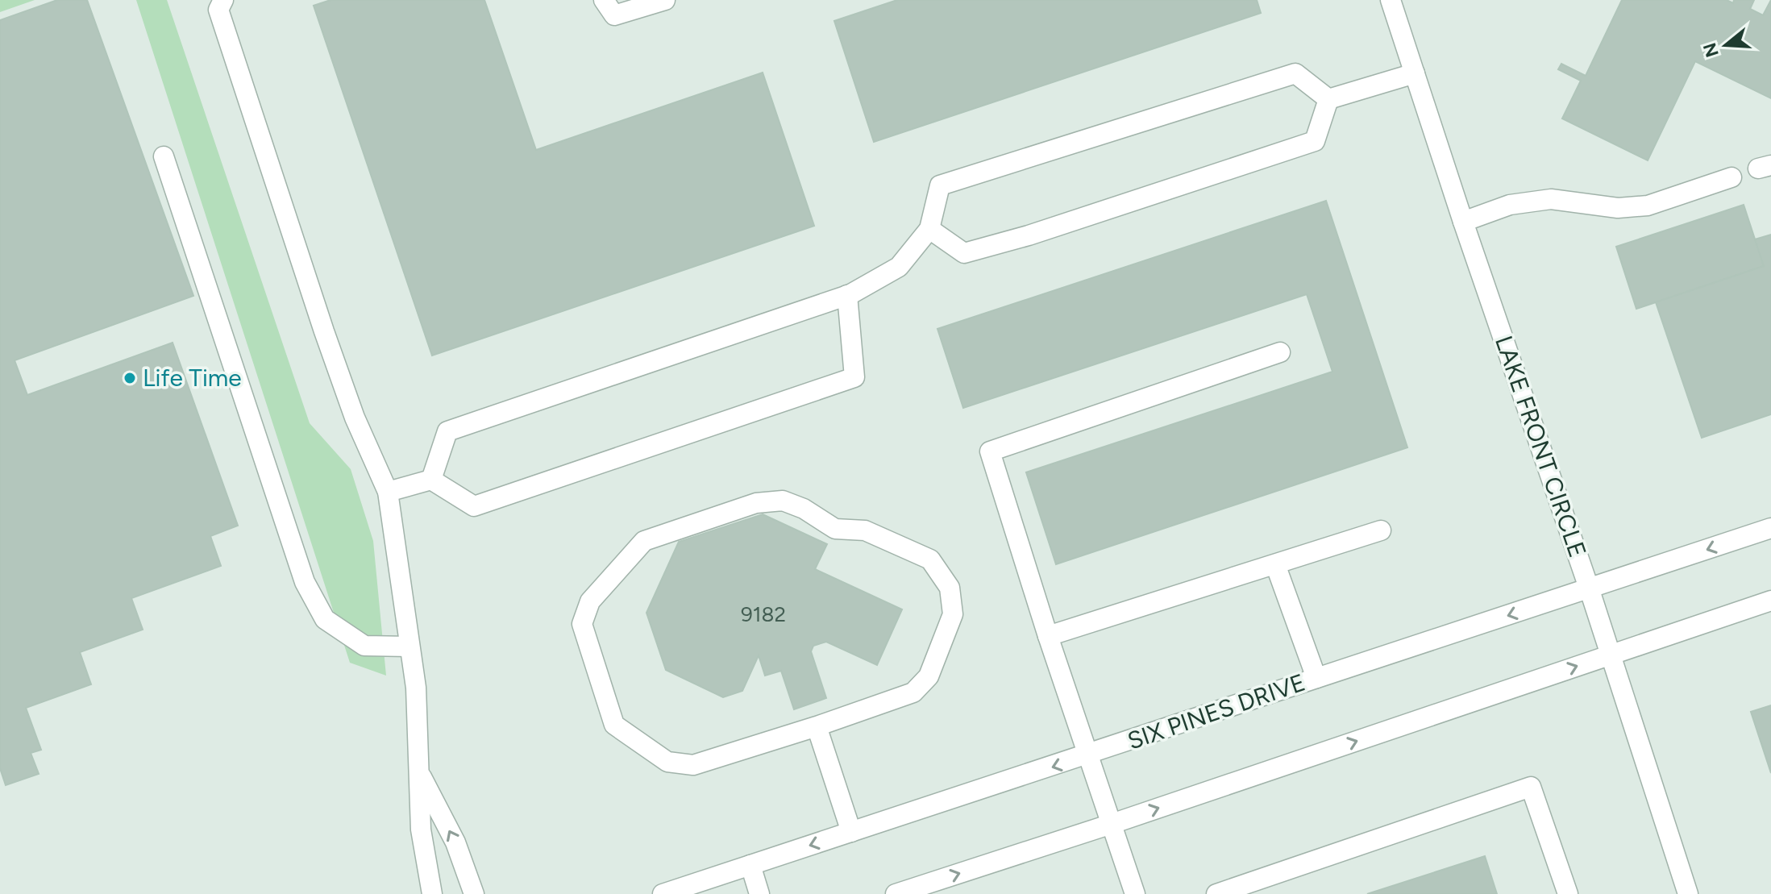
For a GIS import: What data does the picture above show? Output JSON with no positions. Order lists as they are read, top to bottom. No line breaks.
{"streets":{"street":["LAKE FRONT CIRCLE","SIX PINES DRIVE"]},"crossings":[["LAKE FRONT CIRCLE","SIX PINES DRIVE"]],"places":["Life Time"],"house_numbers":["9182"],"north":"left"}
